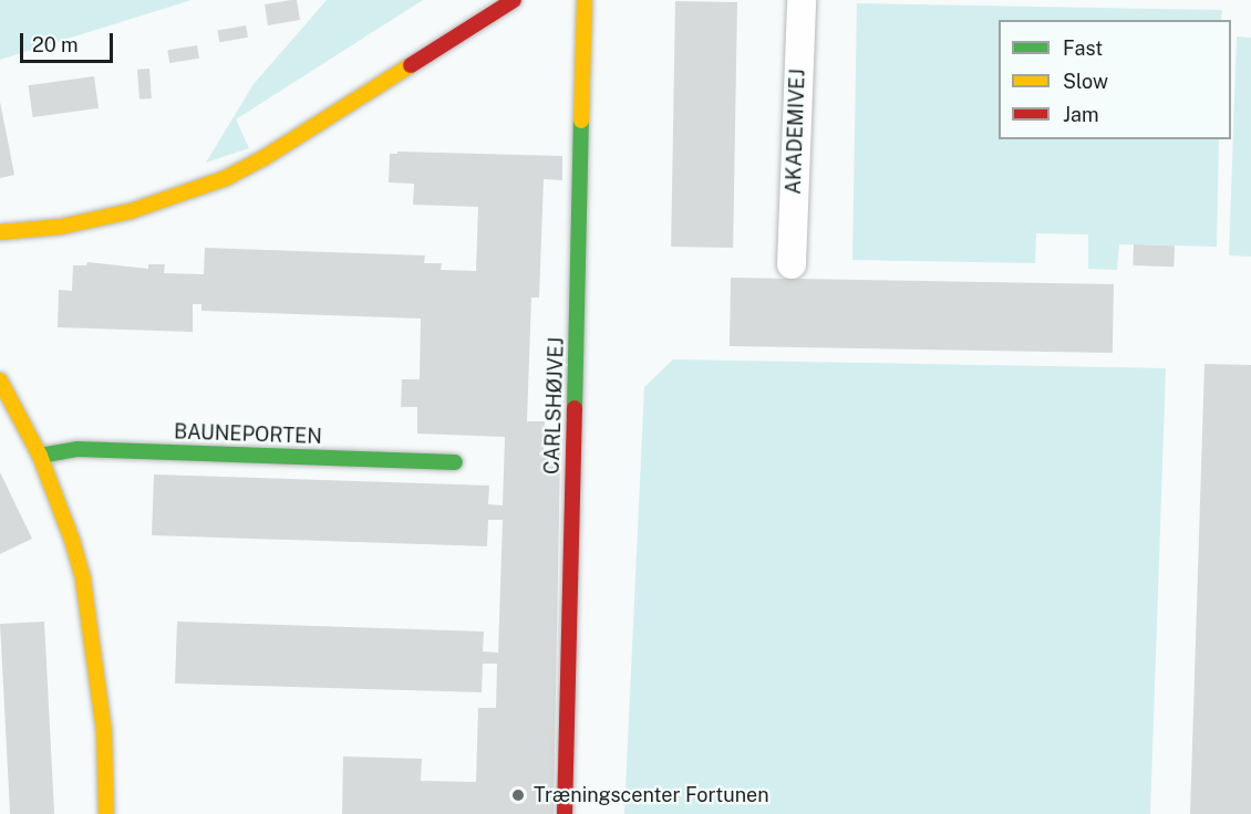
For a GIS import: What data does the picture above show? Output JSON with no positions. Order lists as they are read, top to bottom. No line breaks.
{"streets":{"street":["AKADEMIVEJ","CARLSHØJVEJ","BAUNEPORTEN"]},"places":["Træningscenter Fortunen"],"legend":["Fast","Slow","Jam"],"scale_bar":"20 m"}
